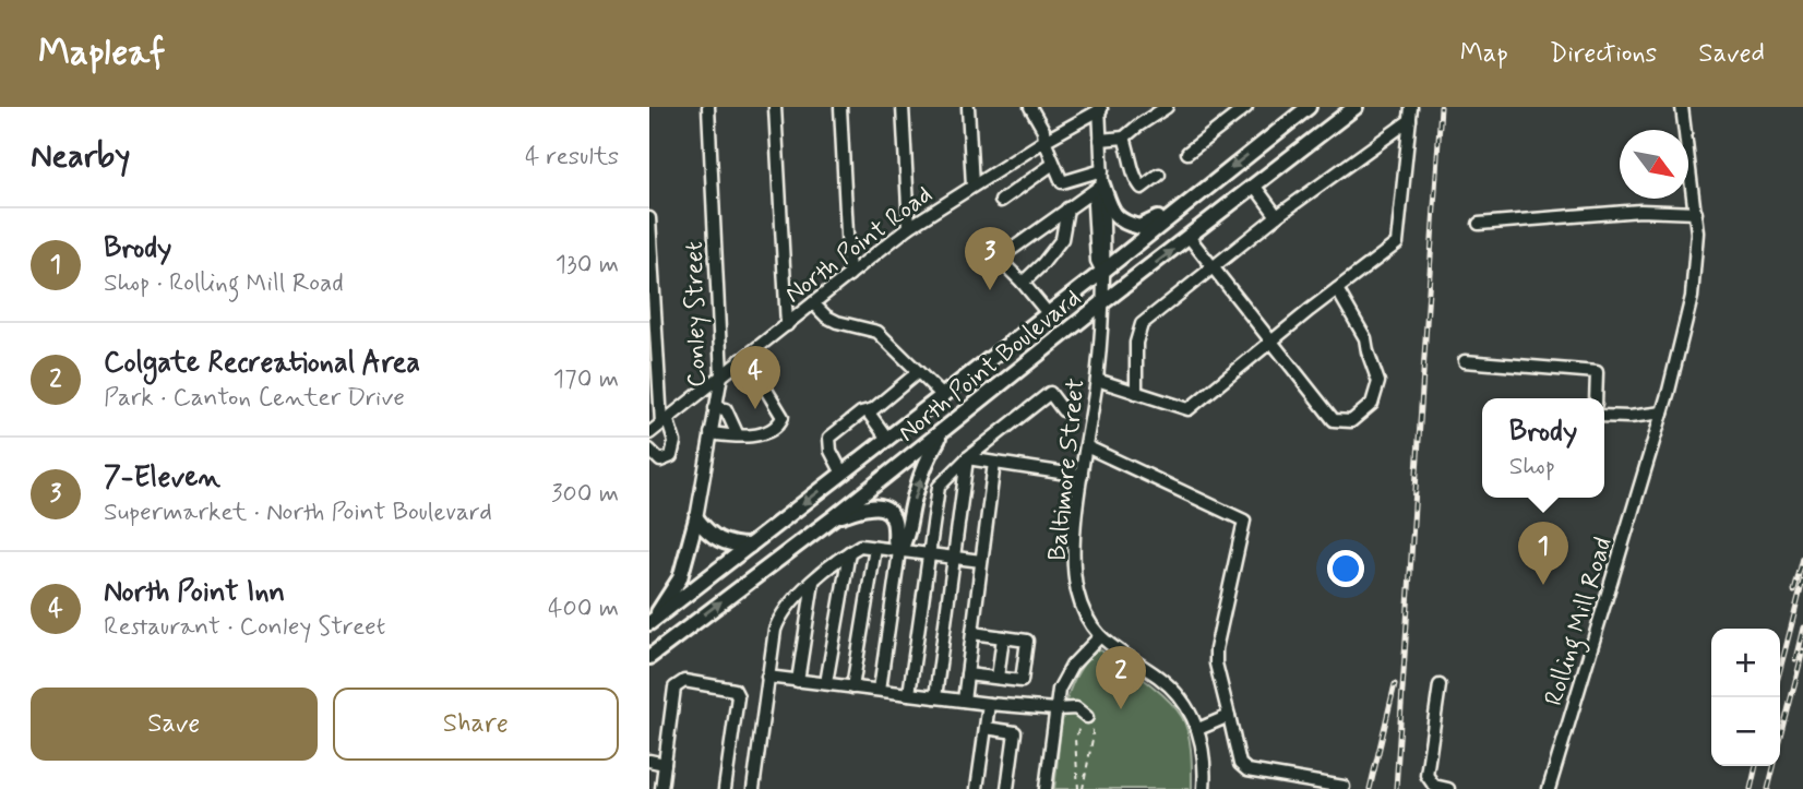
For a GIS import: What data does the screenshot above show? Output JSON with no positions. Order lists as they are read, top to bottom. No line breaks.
{"streets":{"main road":["North Point Boulevard"],"street":["North Point Road","Conley Street","Baltimore Street","Rolling Mill Road"]},"crossings":[["North Point Road","Conley Street"],["North Point Road","Baltimore Street"],["North Point Boulevard","Baltimore Street"]],"north":"bottom right","page":{"header":"Mapleaf","nav":["Map","Directions","Saved"],"heading":["Nearby","4 results"],"list":[{"mark":"1","name":"Brody","note":"Shop · Rolling Mill Road","value":"130 m"},{"mark":"2","name":"Colgate Recreational Area","note":"Park · Canton Center Drive","value":"170 m"},{"mark":"3","name":"7-Eleven","note":"Supermarket · North Point Boulevard","value":"300 m"},{"mark":"4","name":"North Point Inn","note":"Restaurant · Conley Street","value":"400 m"}],"pins":["3","4","1","2"],"popup":["Brody","Shop"],"map_buttons":["+","−"],"buttons":["Save","Share"]}}
